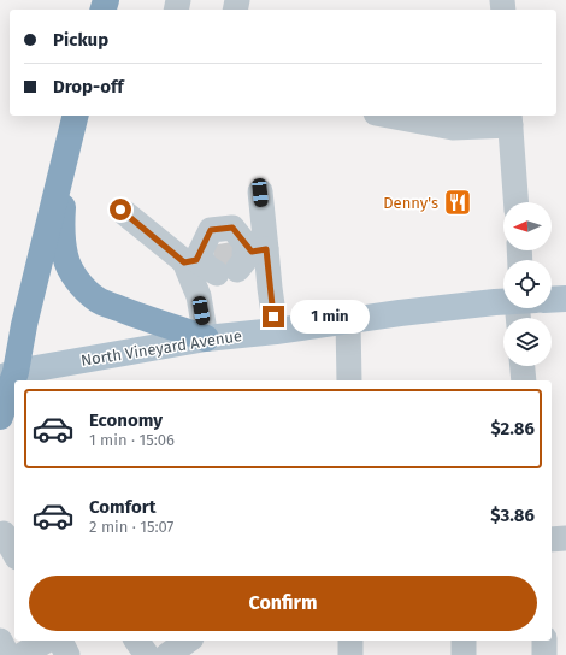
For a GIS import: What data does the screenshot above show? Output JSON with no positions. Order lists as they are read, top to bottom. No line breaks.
{"streets":{"main road":["North Vineyard Avenue"]},"places":{"restaurant":["Denny's"]},"north":"left","page":{"banner":["Pickup","Drop-off"],"bubble":"1 min","list":[{"name":"Economy","note":"1 min · 15:06","value":"$2.86"},{"name":"Comfort","note":"2 min · 15:07","value":"$3.86"}],"buttons":"Confirm"}}
